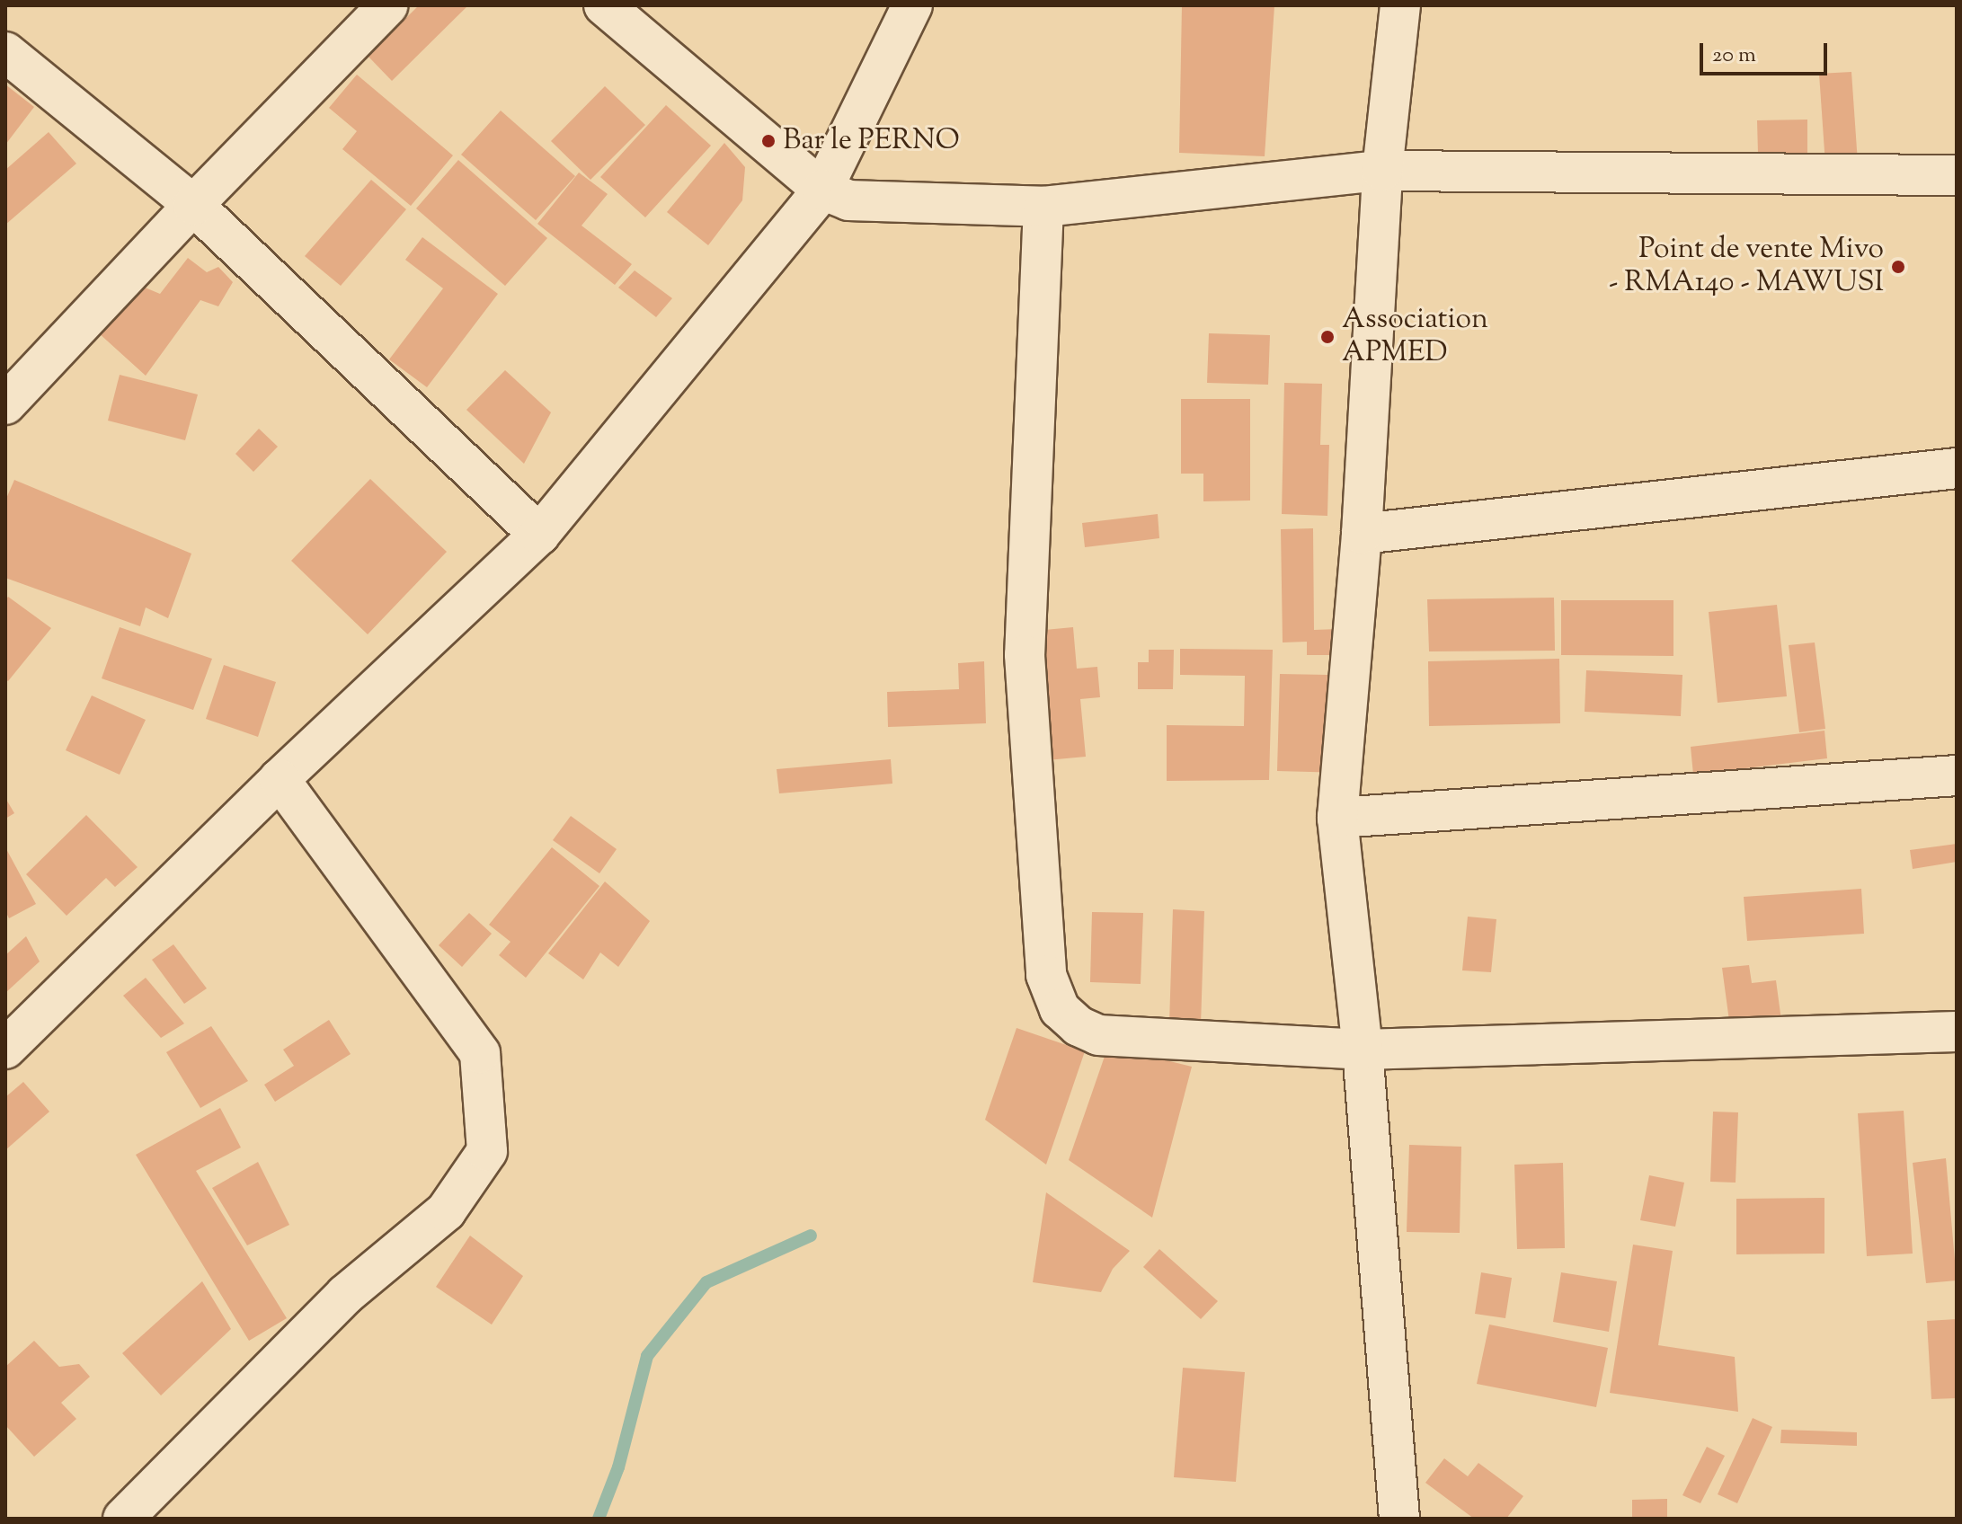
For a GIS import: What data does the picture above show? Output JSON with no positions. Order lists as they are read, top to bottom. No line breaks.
{"places":["Bar le PERNO","Point de vente Mivo - RMA140 - MAWUSI","Association APMED"],"scale_bar":"20 m"}
